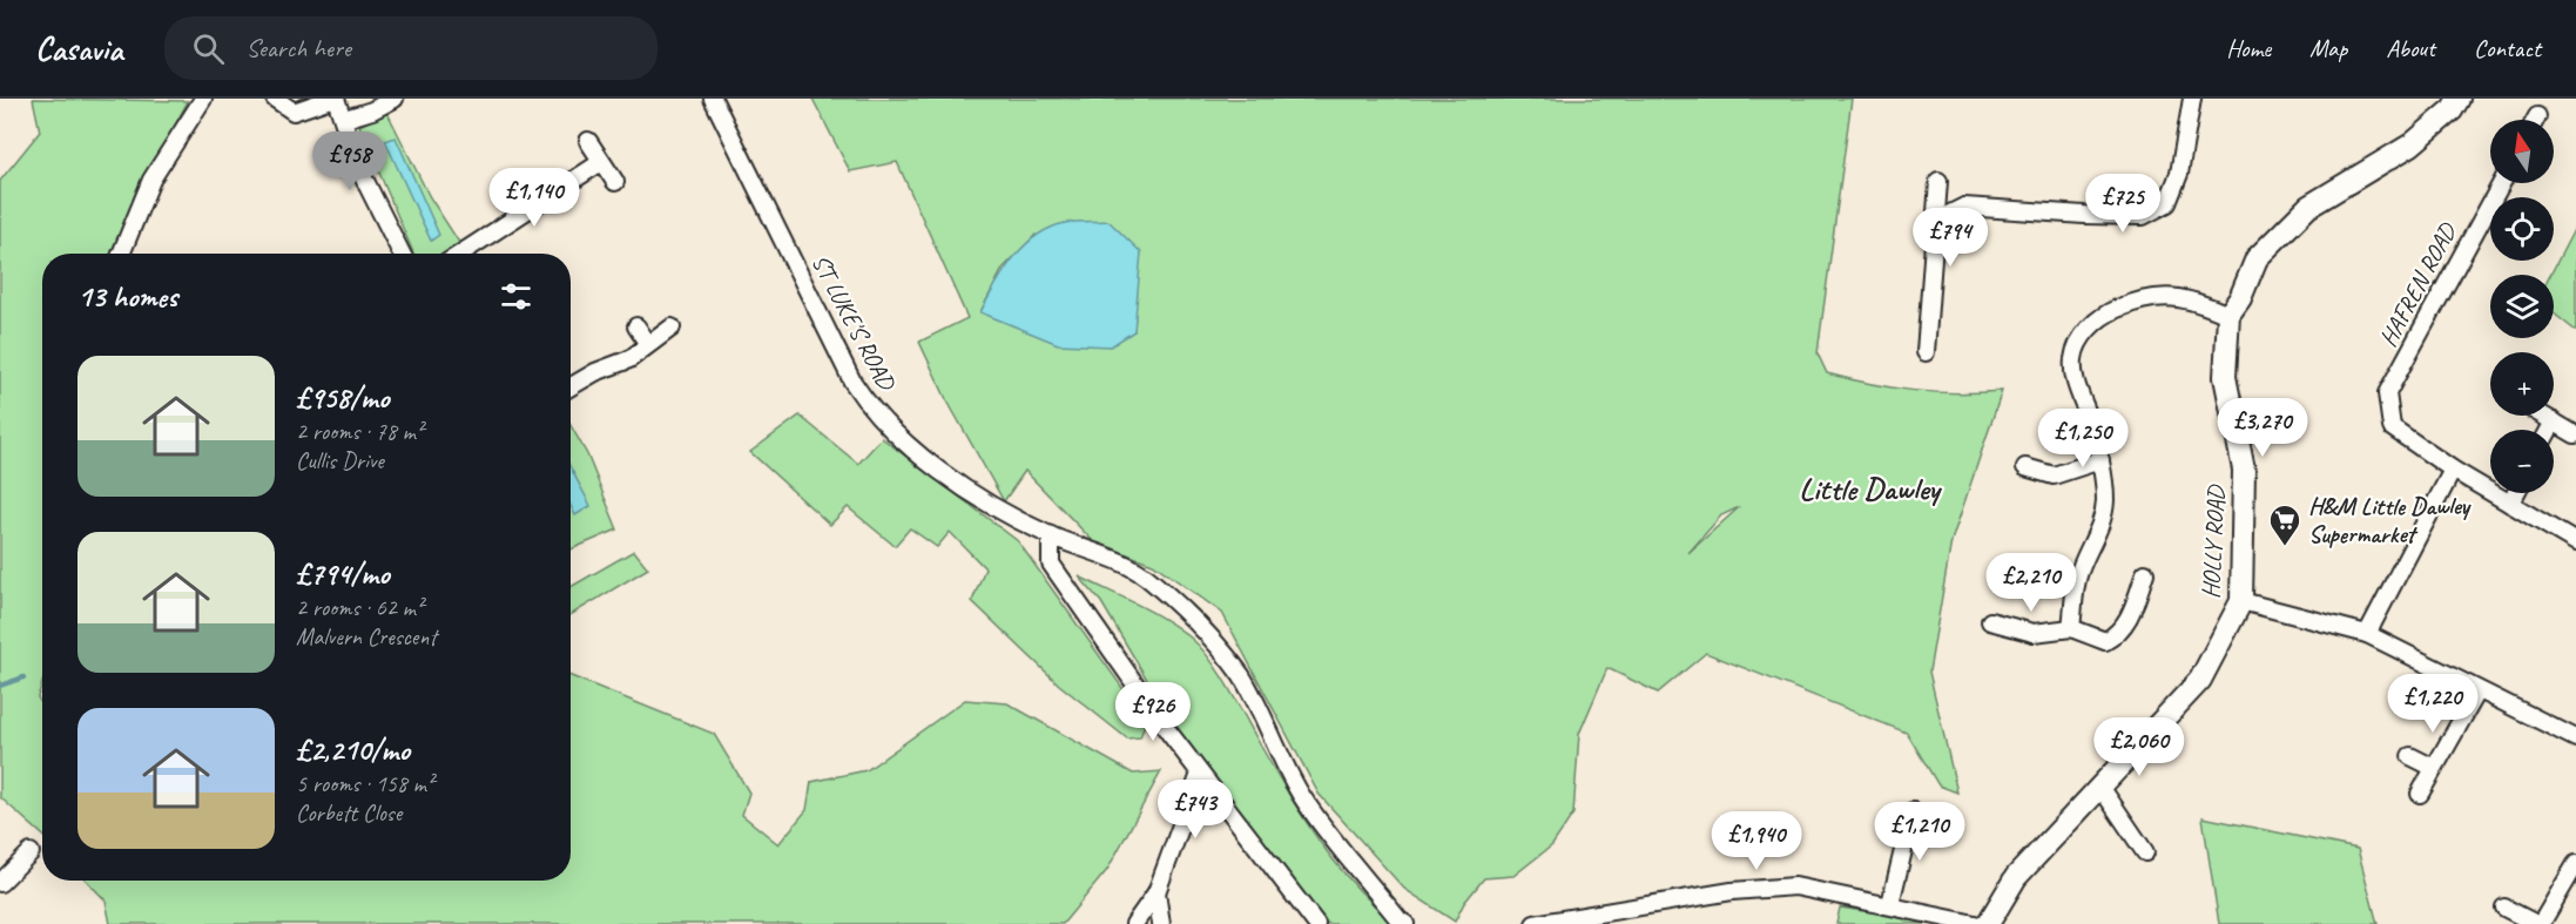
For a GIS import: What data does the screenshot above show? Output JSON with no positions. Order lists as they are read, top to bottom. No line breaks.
{"streets":{"street":["HAFREN ROAD","ST LUKE'S ROAD","HOLLY ROAD"]},"districts":["Little Dawley"],"places":{"supermarket":["H&M Little Dawley Supermarket"]},"north":"top","page":{"header":"Casavia","search":"Search here","nav":["Home","Map","About","Contact"],"map_buttons":["+","−"],"price":["£958","£1,140","£725","£794","£3,270","£1,250","£2,210","£1,220","£926","£2,060","£743","£1,210","£1,940"],"heading":"13 homes","list":[{"name":"£958/mo","note":"2 rooms · 78 m² · Cullis Drive"},{"name":"£794/mo","note":"2 rooms · 62 m² · Malvern Crescent"},{"name":"£2,210/mo","note":"5 rooms · 158 m² · Corbett Close"}]}}
